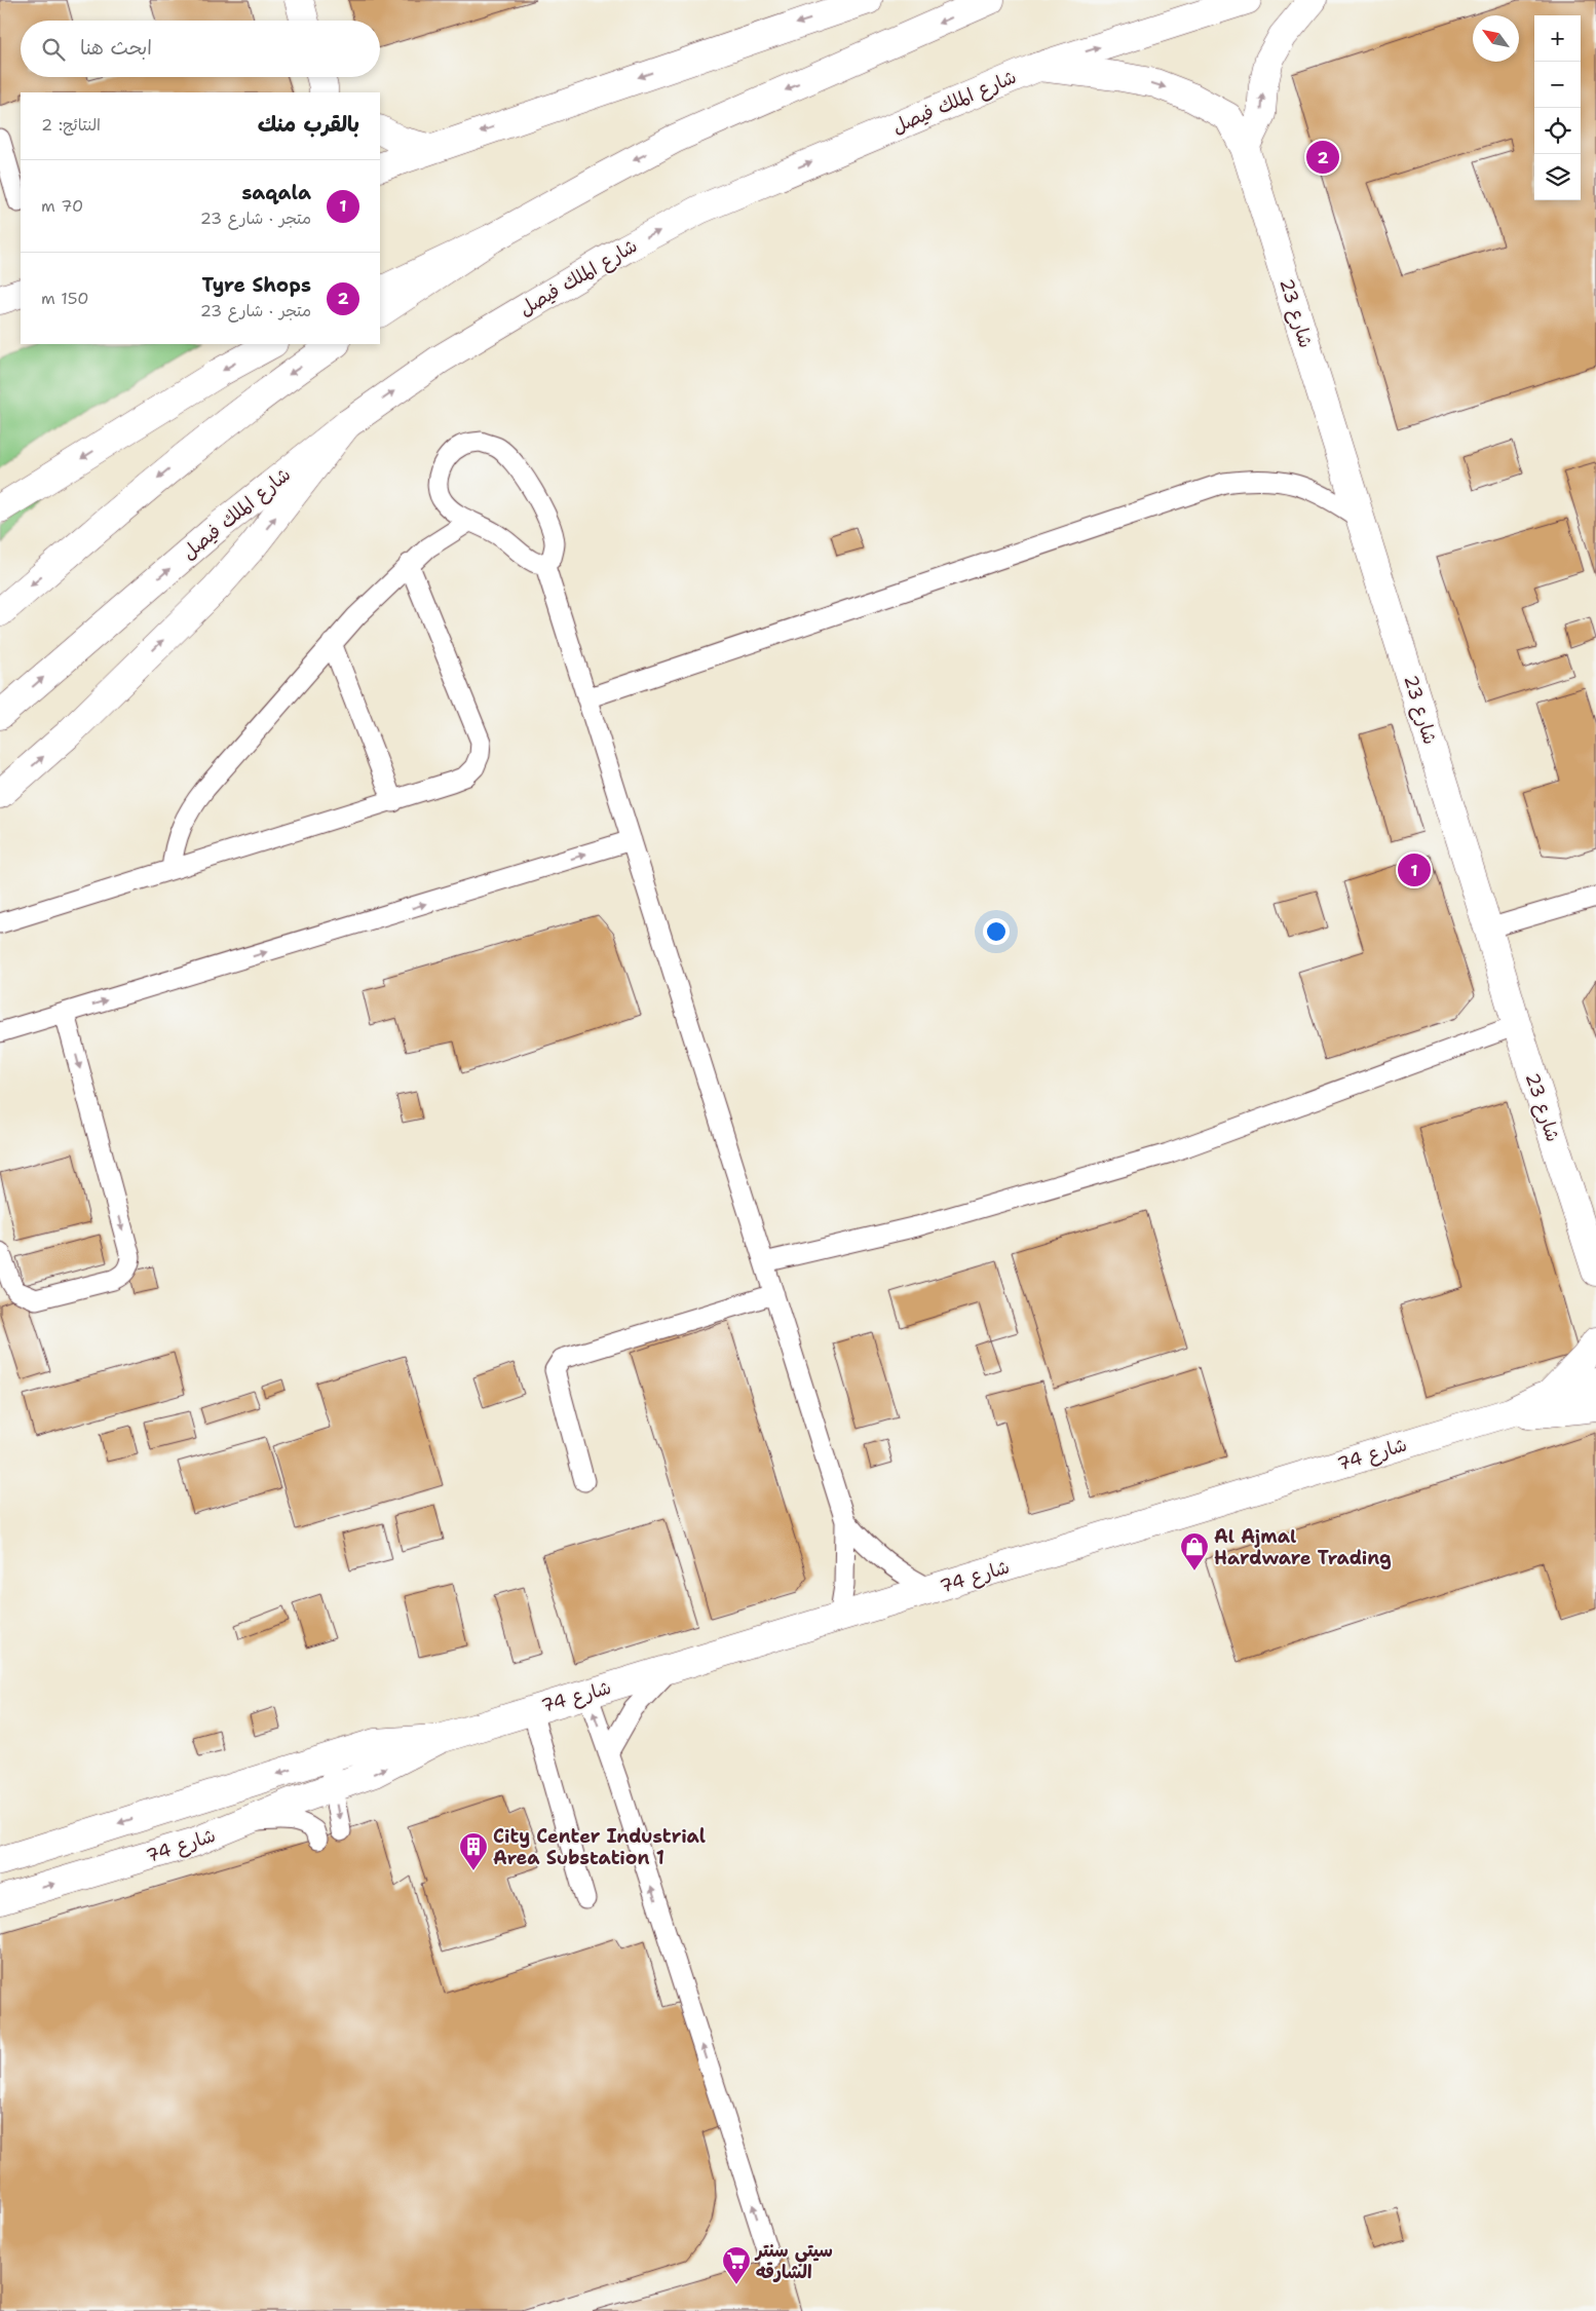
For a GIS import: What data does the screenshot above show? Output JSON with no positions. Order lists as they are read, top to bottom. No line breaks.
{"streets":{"main road":["شارع الملك فيصل","شارع 23","شارع 74"]},"crossings":[["شارع الملك فيصل","شارع 23"]],"places":{"shop":["Al Ajmal Hardware Trading"],"building":["City Center Industrial Area Substation 1"],"supermarket":["سيتي سنتر الشارقه"]},"north":"top left","page":{"map_buttons":["+","−"],"search":"ابحث هنا","heading":["بالقرب منك","النتائج: 2"],"pins":["2","1"],"list":[{"mark":"1","name":"saqala","note":"متجر · شارع 23","value":"70 m"},{"mark":"2","name":"Tyre Shops","note":"متجر · شارع 23","value":"150 m"}]}}
